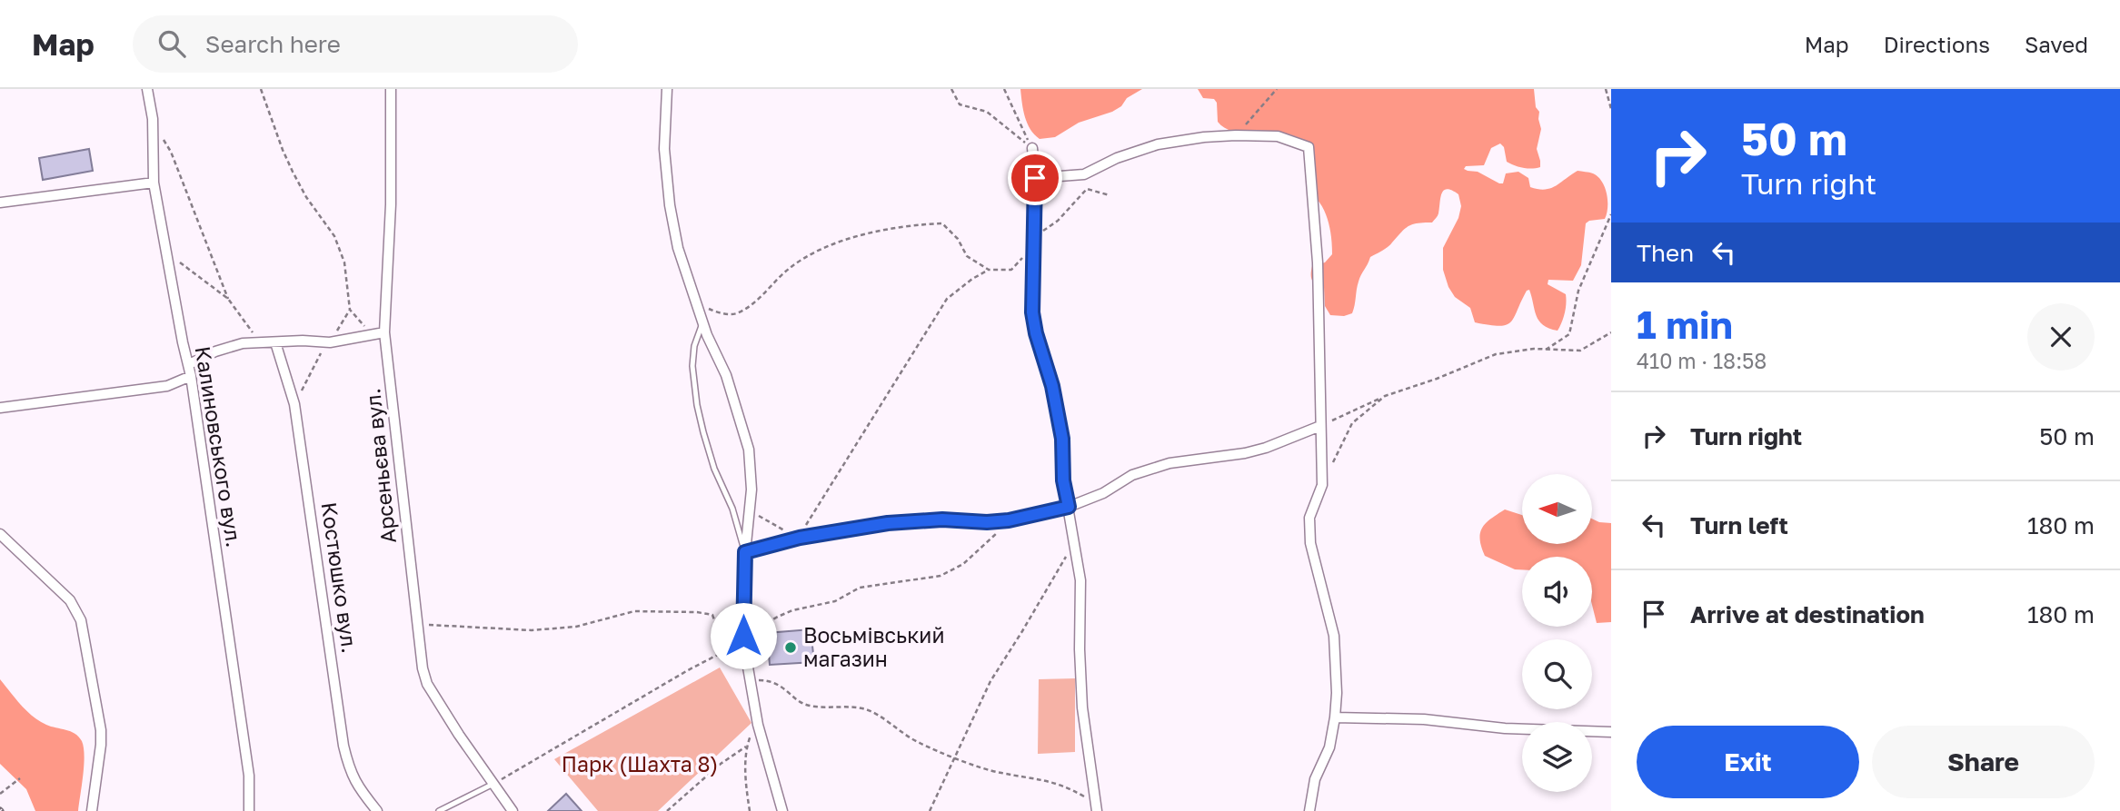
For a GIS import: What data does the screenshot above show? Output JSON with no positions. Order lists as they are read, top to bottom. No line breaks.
{"streets":{"street":["Калиновського вул.","Арсеньєва вул.","Костюшко вул."]},"parks":["Парк (Шахта 8)"],"places":["Восьмівський магазин"],"north":"left","page":{"header":"Map","search":"Search here","nav":["Map","Directions","Saved"],"turn":["50 m","Turn right"],"then":"Then","heading":["1 min","410 m · 18:58"],"list":[{"name":"Turn right","value":"50 m"},{"name":"Turn left","value":"180 m"},{"name":"Arrive at destination","value":"180 m"}],"buttons":["Exit","Share"]}}
